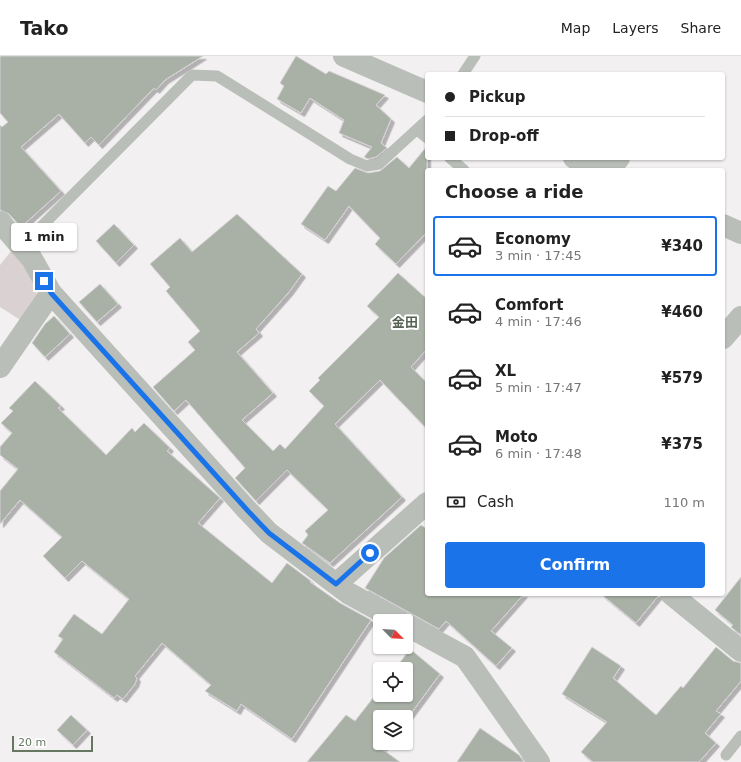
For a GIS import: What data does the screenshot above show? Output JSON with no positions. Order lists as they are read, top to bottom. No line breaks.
{"districts":["金田"],"scale_bar":"20 m","north":"bottom right","page":{"header":"Tako","nav":["Map","Layers","Share"],"banner":["Pickup","Drop-off"],"heading":"Choose a ride","list":[{"name":"Economy","note":"3 min · 17:45","value":"¥340"},{"name":"Comfort","note":"4 min · 17:46","value":"¥460"},{"name":"XL","note":"5 min · 17:47","value":"¥579"},{"name":"Moto","note":"6 min · 17:48","value":"¥375"}],"bubble":"1 min","pay":["Cash","110 m"],"buttons":"Confirm","scale":"20 m"}}
